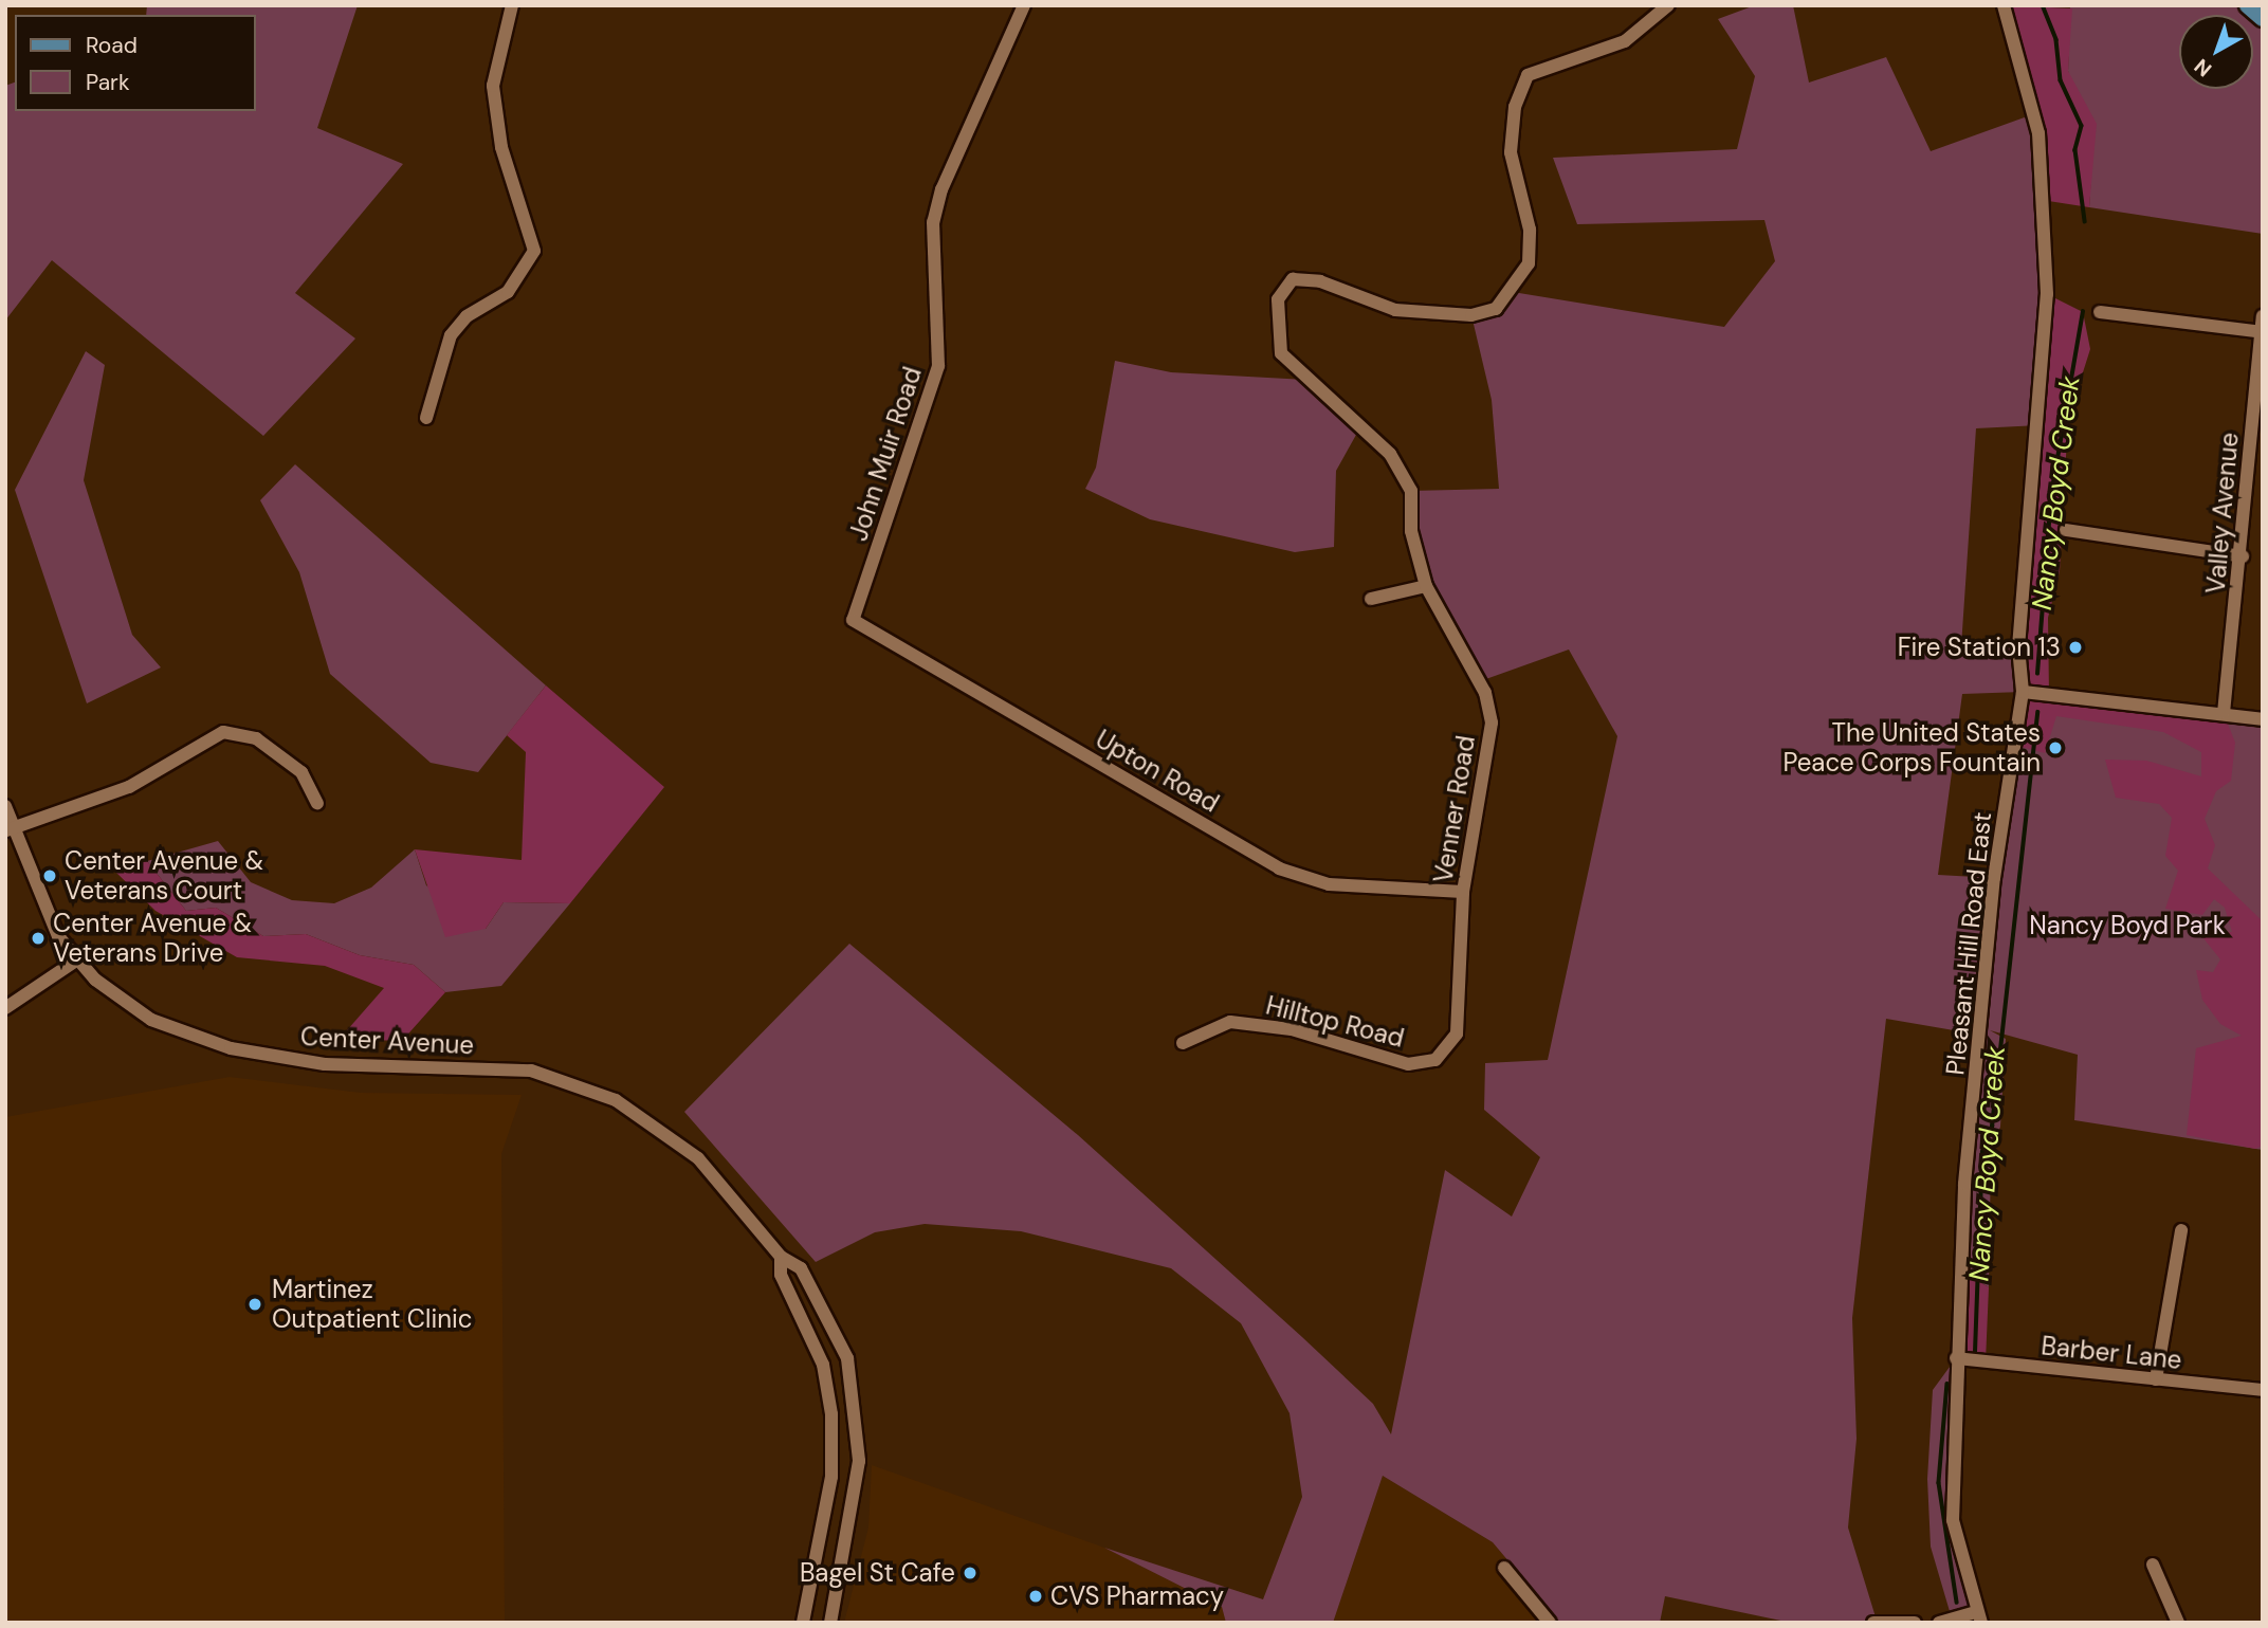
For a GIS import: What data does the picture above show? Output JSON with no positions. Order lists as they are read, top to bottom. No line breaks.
{"streets":{"street":["John Muir Road","Valley Avenue","Upton Road","Venner Road","Pleasant Hill Road East","Hilltop Road","Center Avenue","Barber Lane"]},"crossings":[["John Muir Road","Upton Road"],["Upton Road","Venner Road"],["Venner Road","Hilltop Road"],["Pleasant Hill Road East","Barber Lane"]],"water":["Nancy Boyd Creek"],"parks":["Nancy Boyd Park"],"places":["Fire Station 13","The United States Peace Corps Fountain","Center Avenue & Veterans Court","Center Avenue & Veterans Drive","Martinez Outpatient Clinic","Bagel St Cafe","CVS Pharmacy"],"legend":["Road","Park"],"north":"bottom left"}
